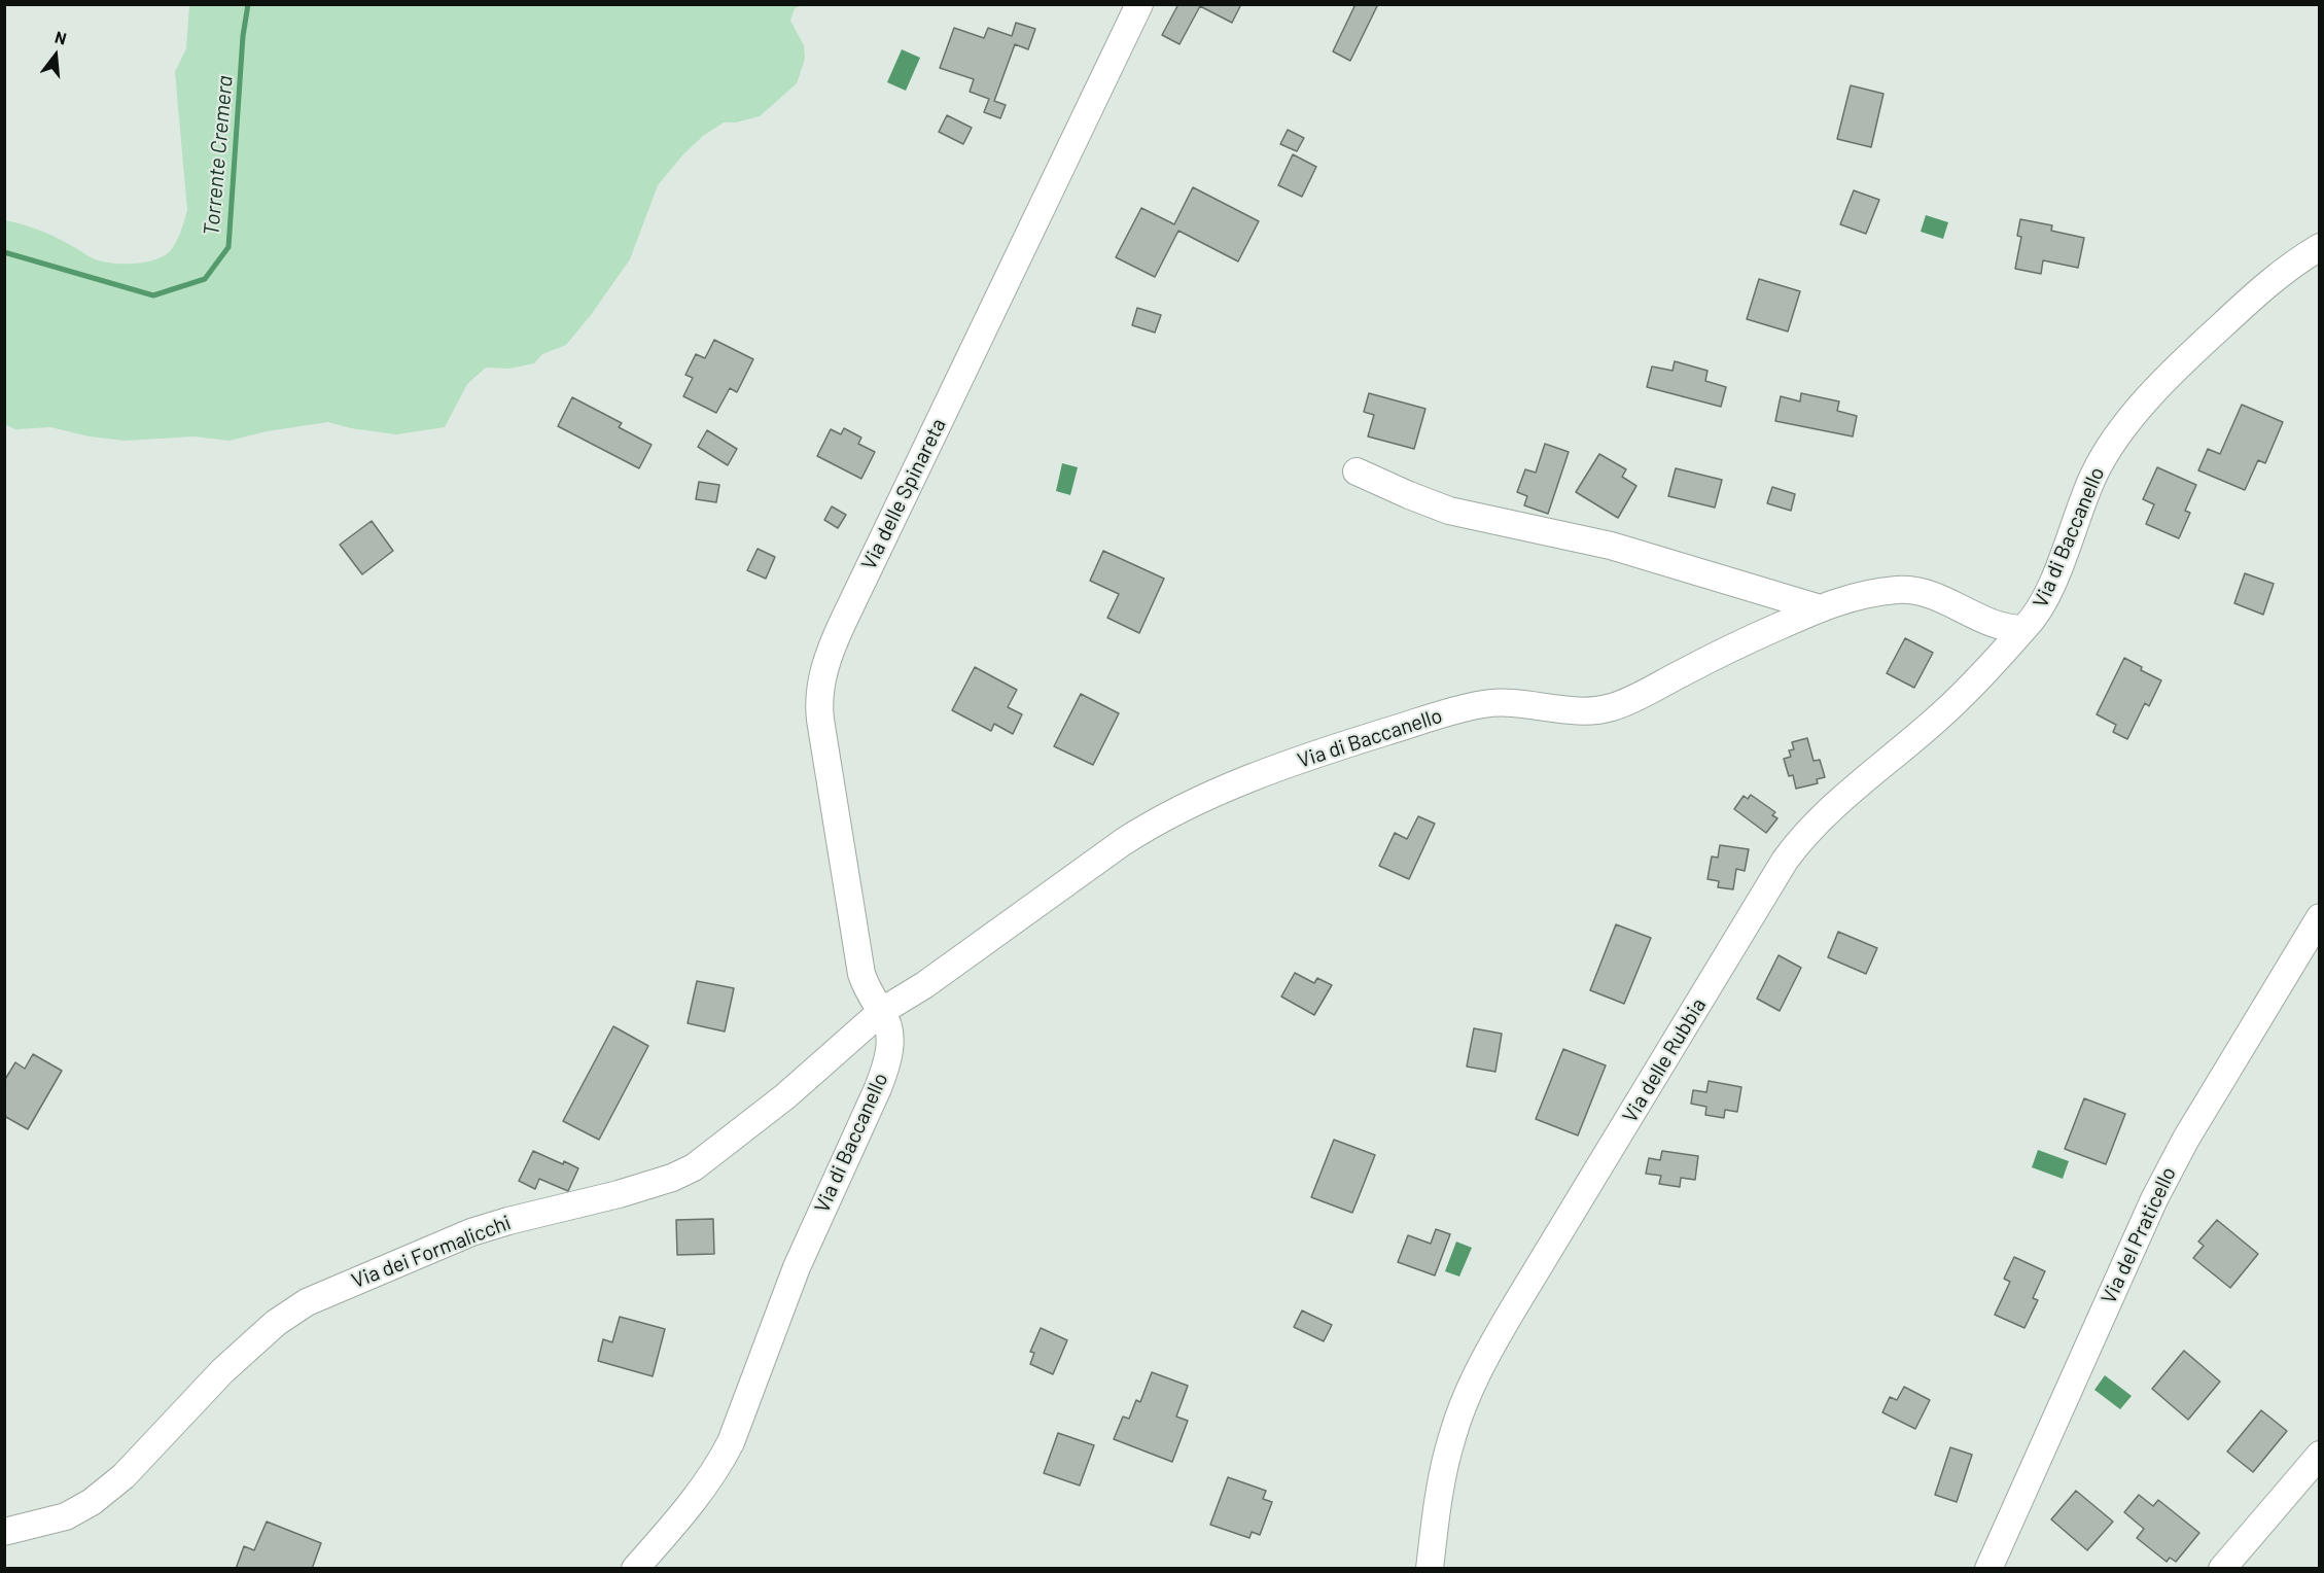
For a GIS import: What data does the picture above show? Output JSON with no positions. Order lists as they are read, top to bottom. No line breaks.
{"streets":{"street":["Via delle Spinareta","Via di Baccanello","Via delle Rubbia","Via del Praticello","Via dei Formalicchi"]},"crossings":[["Via delle Spinareta","Via di Baccanello"],["Via delle Spinareta","Via dei Formalicchi"],["Via di Baccanello","Via delle Rubbia"],["Via di Baccanello","Via dei Formalicchi"]],"water":["Torrente Cremera"],"north":"top"}
